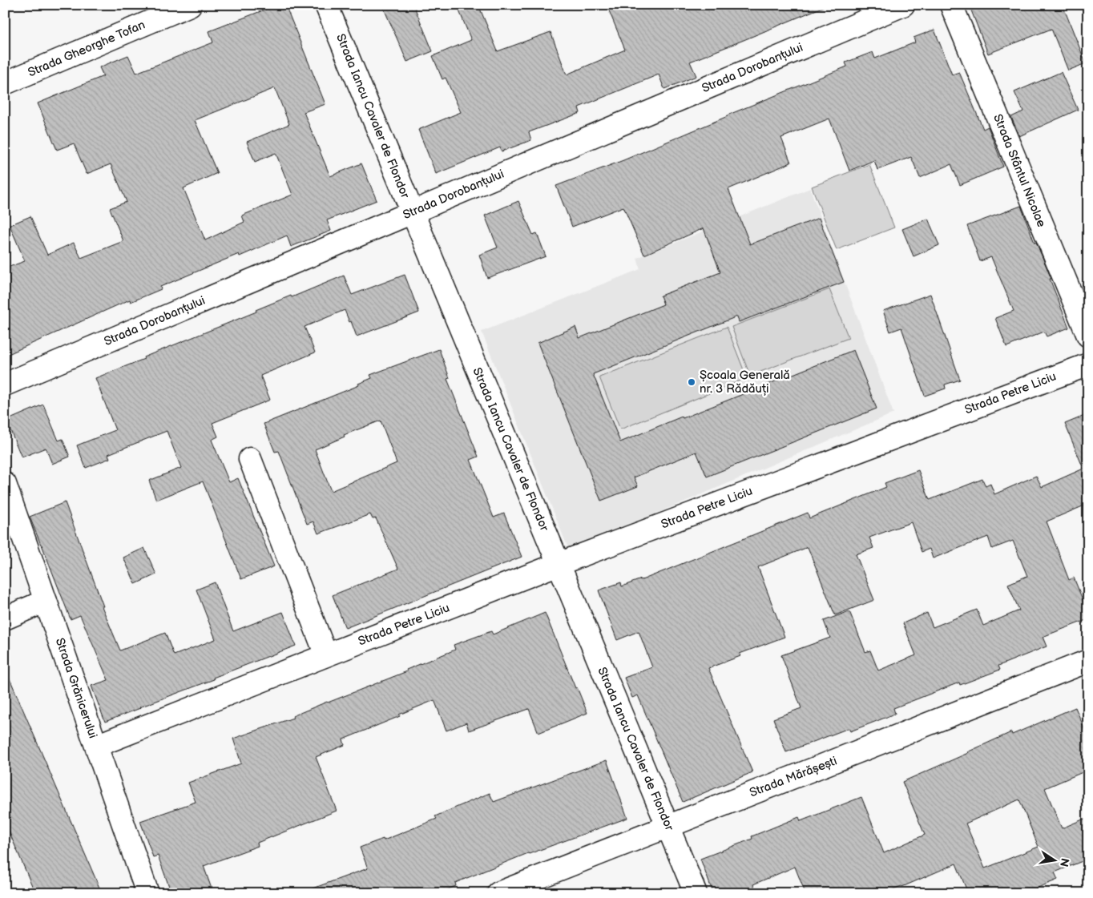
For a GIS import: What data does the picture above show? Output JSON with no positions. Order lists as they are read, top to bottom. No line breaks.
{"streets":{"street":["Strada Gheorghe Tofan","Strada Dorobanțului","Strada Iancu Cavaler de Flondor","Strada Sfântul Nicolae","Strada Petre Liciu","Strada Grănicerului","Strada Mărășești"]},"crossings":[["Strada Dorobanțului","Strada Iancu Cavaler de Flondor"],["Strada Iancu Cavaler de Flondor","Strada Petre Liciu"],["Strada Iancu Cavaler de Flondor","Strada Mărășești"],["Strada Petre Liciu","Strada Grănicerului"]],"places":["Școala Generală nr. 3 Rădăuți"],"north":"right"}
